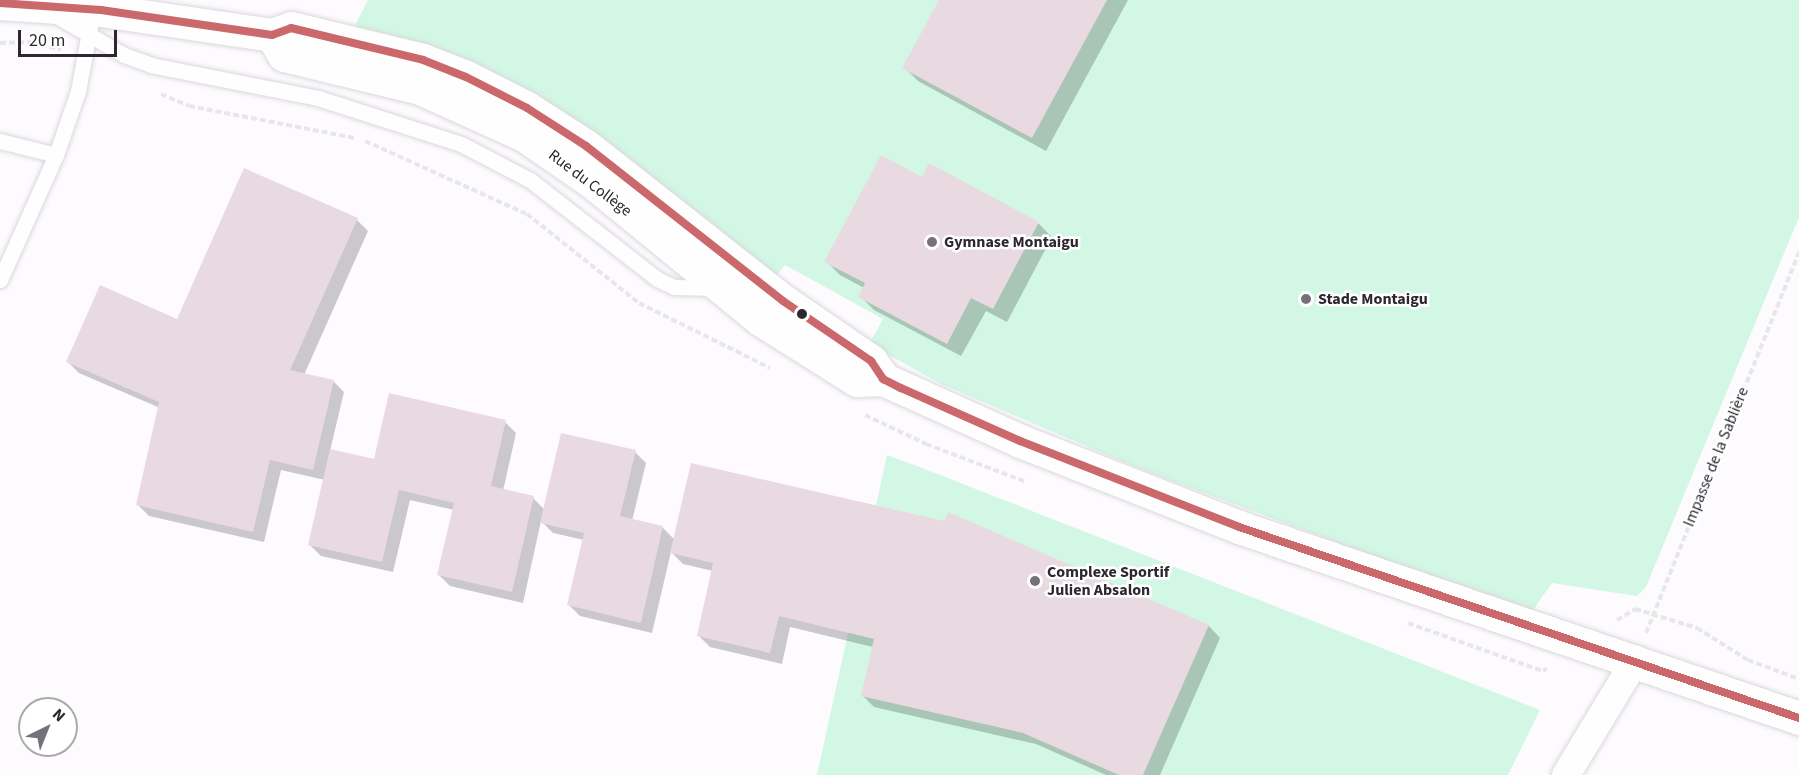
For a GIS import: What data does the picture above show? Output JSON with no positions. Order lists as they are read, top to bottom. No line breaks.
{"streets":{"street":["Rue du Collège"],"path":["Impasse de la Sablière"]},"crossings":[["Rue du Collège","Impasse de la Sablière"]],"places":["Gymnase Montaigu","Stade Montaigu","Complexe Sportif Julien Absalon"],"scale_bar":"20 m","north":"top right"}
